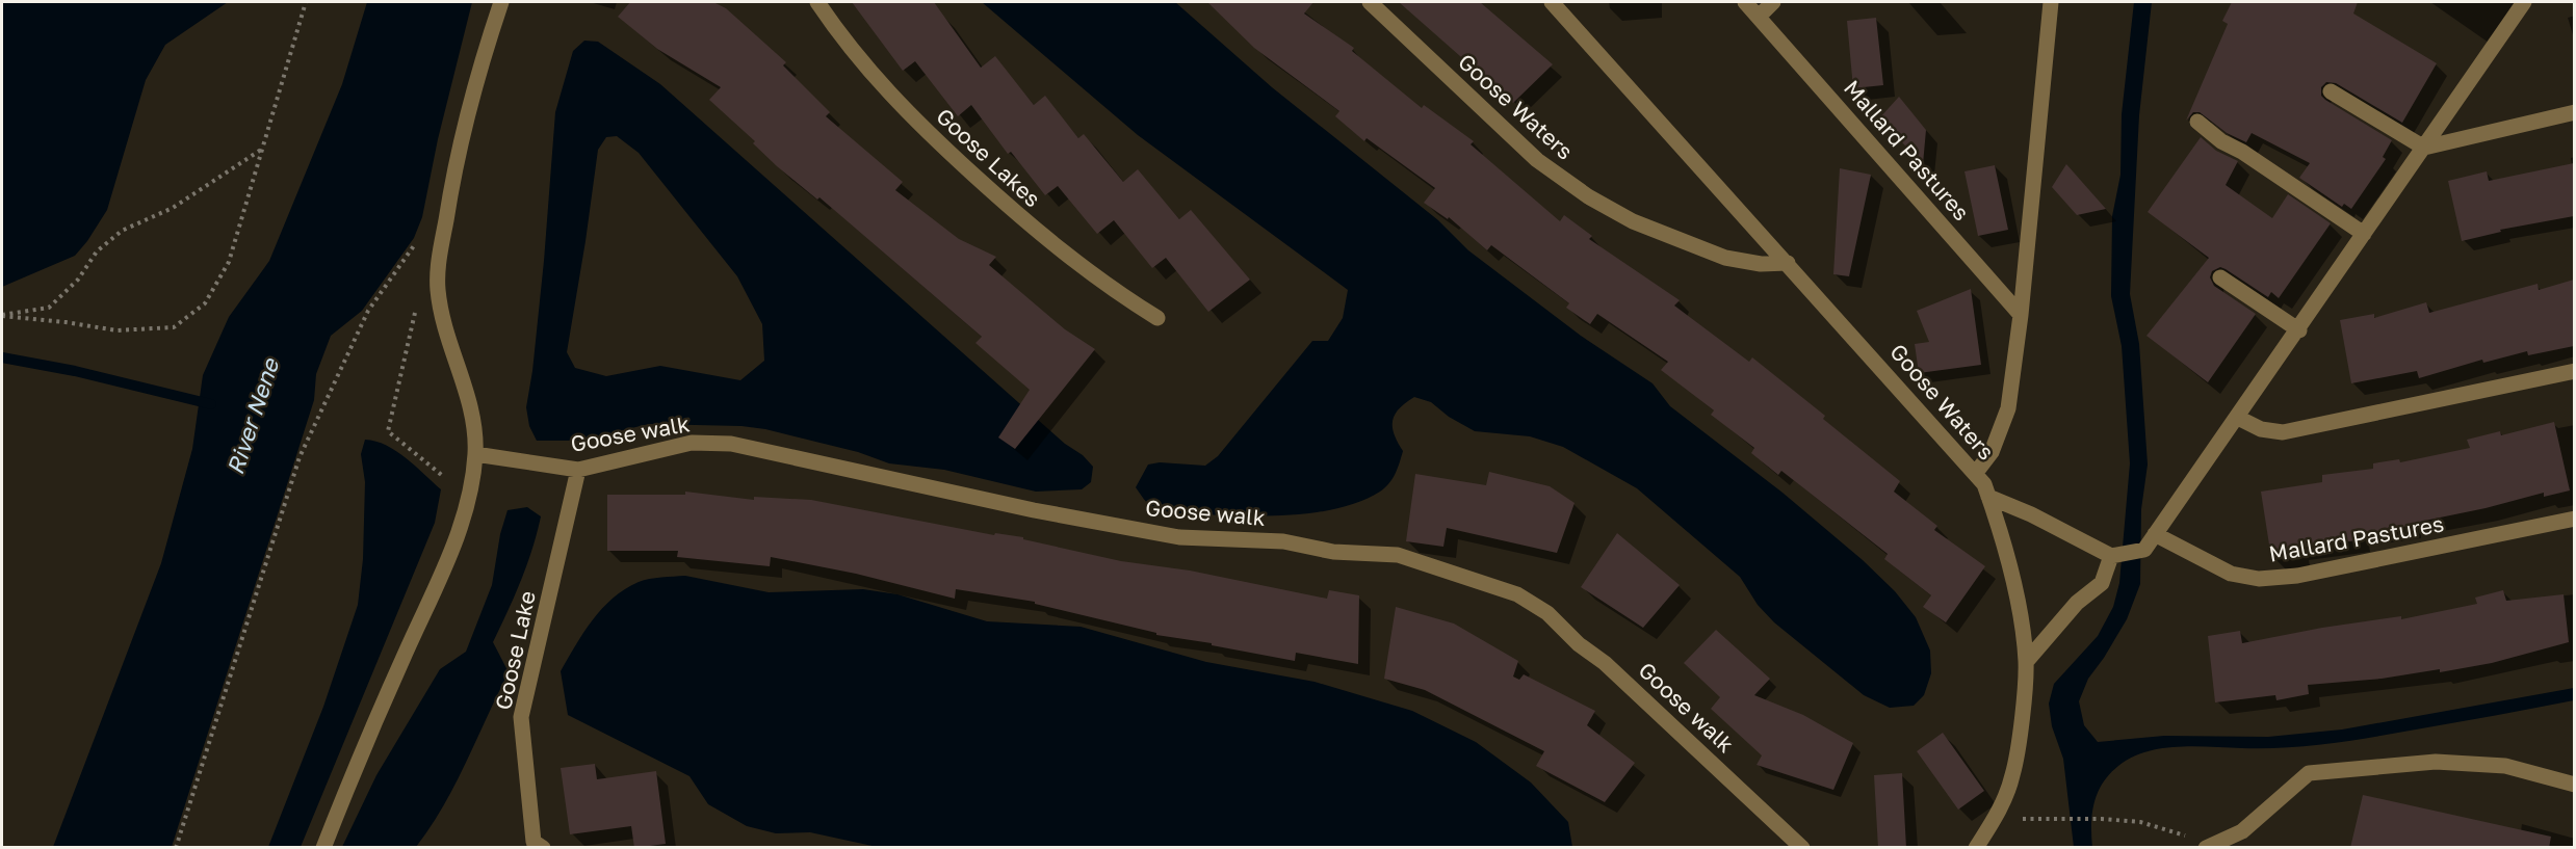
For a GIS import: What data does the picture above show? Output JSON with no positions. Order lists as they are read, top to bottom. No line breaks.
{"streets":{"street":["Goose Waters","Mallard Pastures","Goose Lakes","Goose walk","Goose Lake"]},"crossings":[["Goose walk","Goose Lake"]],"water":["River Nene"]}
